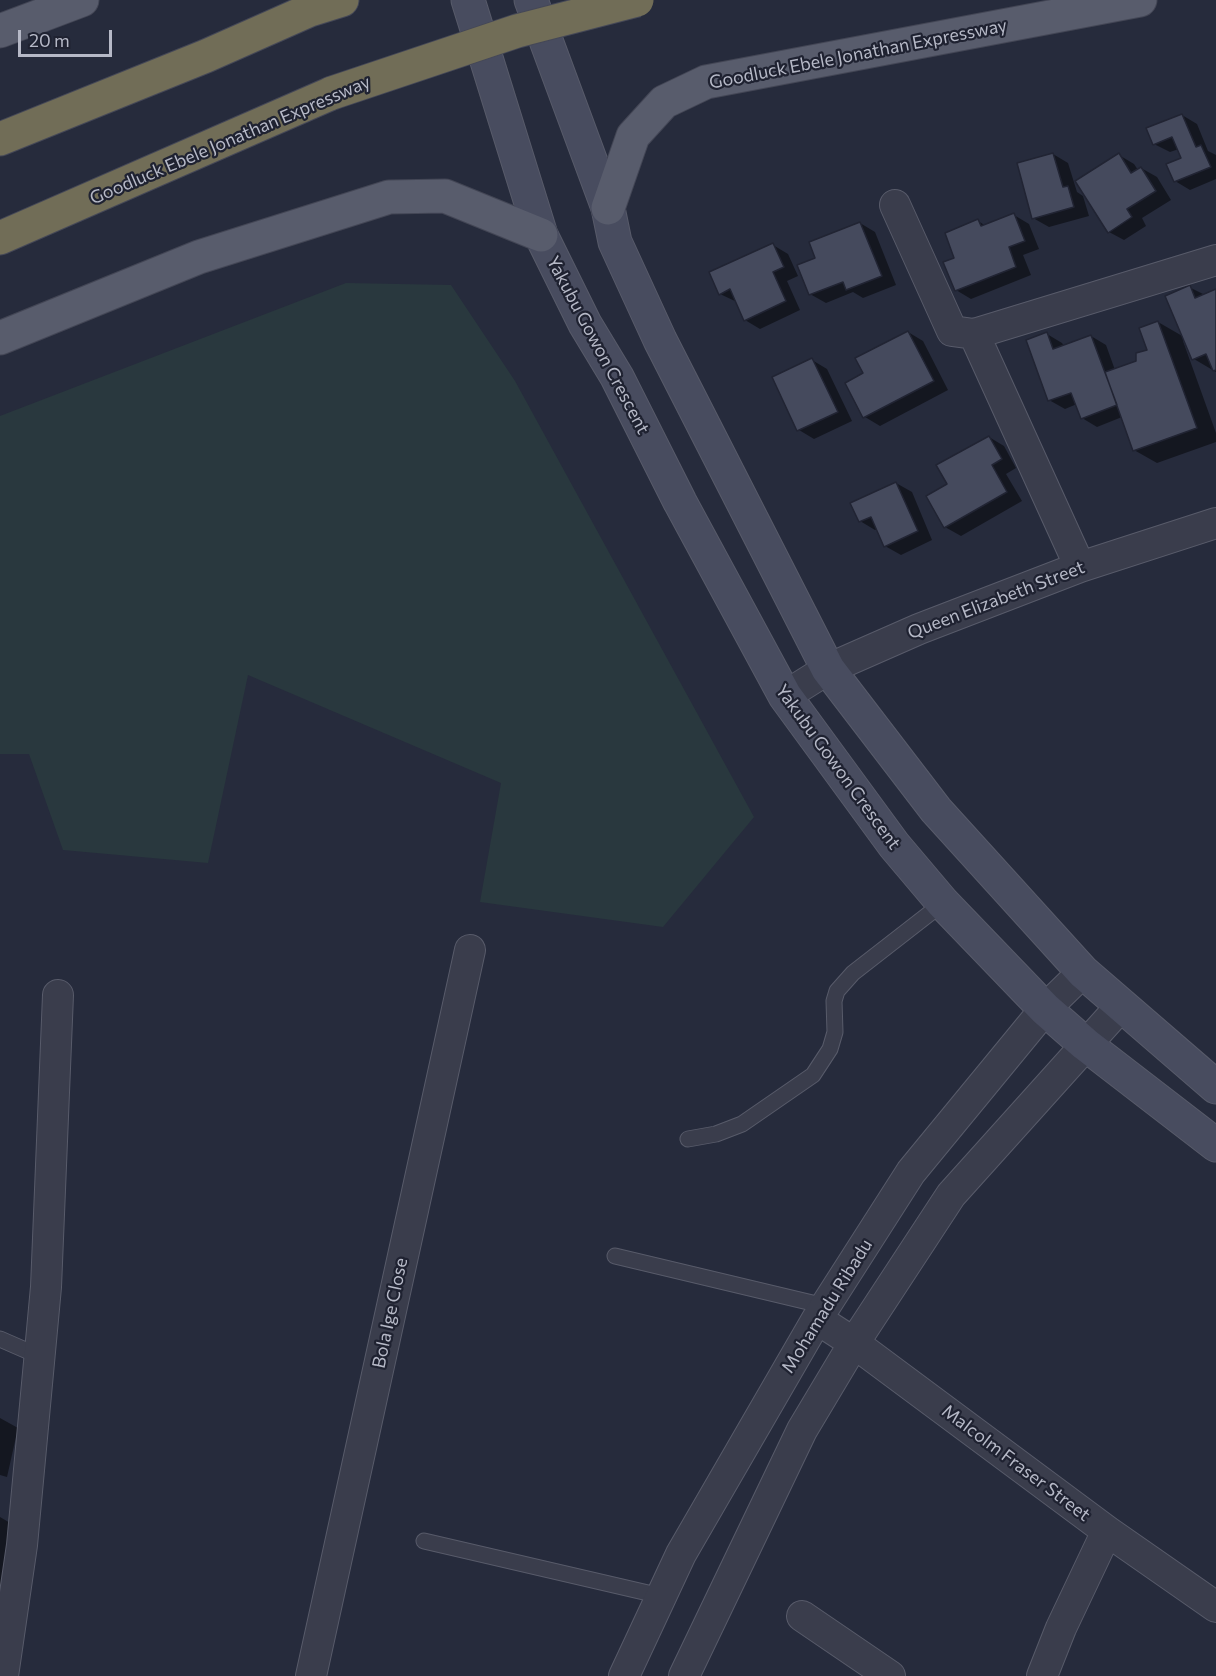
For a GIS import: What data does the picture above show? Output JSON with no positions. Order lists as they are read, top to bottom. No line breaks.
{"streets":{"highway":["Goodluck Ebele Jonathan Expressway"],"main road":["Yakubu Gowon Crescent"],"street":["Queen Elizabeth Street","Mohamadu Ribadu","Bola Ige Close","Malcolm Fraser Street"]},"crossings":[["Yakubu Gowon Crescent","Queen Elizabeth Street"],["Yakubu Gowon Crescent","Mohamadu Ribadu"],["Mohamadu Ribadu","Malcolm Fraser Street"]],"scale_bar":"20 m"}
